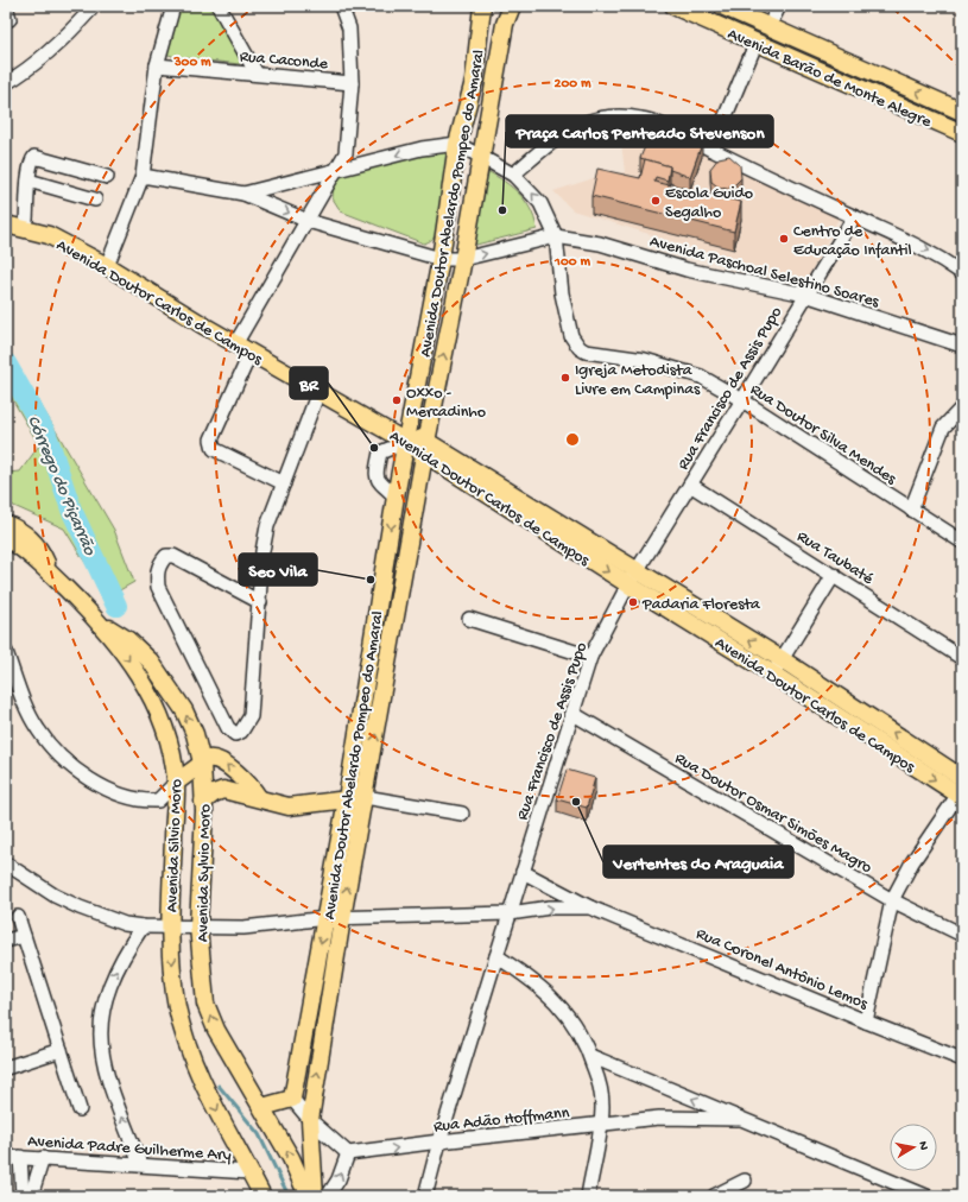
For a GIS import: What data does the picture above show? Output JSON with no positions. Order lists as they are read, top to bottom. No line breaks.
{"streets":{"main road":["Avenida Barão de Monte Alegre","Avenida Doutor Abelardo Pompeo do Amaral","Avenida Doutor Carlos de Campos","Avenida Silvio Moro","Avenida Sylvio Moro"],"street":["Rua Caconde","Avenida Paschoal Selestino Soares","Rua Francisco de Assis Pupo","Rua Doutor Silva Mendes","Rua Taubaté","Rua Doutor Osmar Simões Magro","Rua Coronel Antônio Lemos","Rua Adão Hoffmann","Avenida Padre Guilherme Ary"]},"crossings":[["Avenida Doutor Abelardo Pompeo do Amaral","Avenida Paschoal Selestino Soares"],["Avenida Doutor Abelardo Pompeo do Amaral","Avenida Doutor Carlos de Campos"],["Avenida Doutor Abelardo Pompeo do Amaral","Rua Coronel Antônio Lemos"],["Avenida Paschoal Selestino Soares","Rua Francisco de Assis Pupo"],["Avenida Paschoal Selestino Soares","Rua Doutor Silva Mendes"],["Avenida Doutor Carlos de Campos","Rua Francisco de Assis Pupo"],["Rua Francisco de Assis Pupo","Rua Doutor Silva Mendes"],["Rua Francisco de Assis Pupo","Rua Taubaté"],["Rua Francisco de Assis Pupo","Rua Doutor Osmar Simões Magro"],["Rua Francisco de Assis Pupo","Rua Coronel Antônio Lemos"],["Rua Francisco de Assis Pupo","Rua Adão Hoffmann"],["Avenida Silvio Moro","Avenida Sylvio Moro"],["Avenida Silvio Moro","Rua Coronel Antônio Lemos"],["Avenida Silvio Moro","Avenida Padre Guilherme Ary"],["Avenida Sylvio Moro","Rua Coronel Antônio Lemos"]],"one_way":["Avenida Silvio Moro","Avenida Sylvio Moro"],"water":["Córrego do Piçarrão"],"places":["Escola Guido Segalho","Praça Carlos Penteado Stevenson","Centro de Educação Infantil","Igreja Metodista Livre em Campinas","Oxxo - Mercadinho","BR","Seo Vila","Padaria Floresta","Vertentes do Araguaia"],"north":"right","rings":["300 m","200 m","100 m"]}
